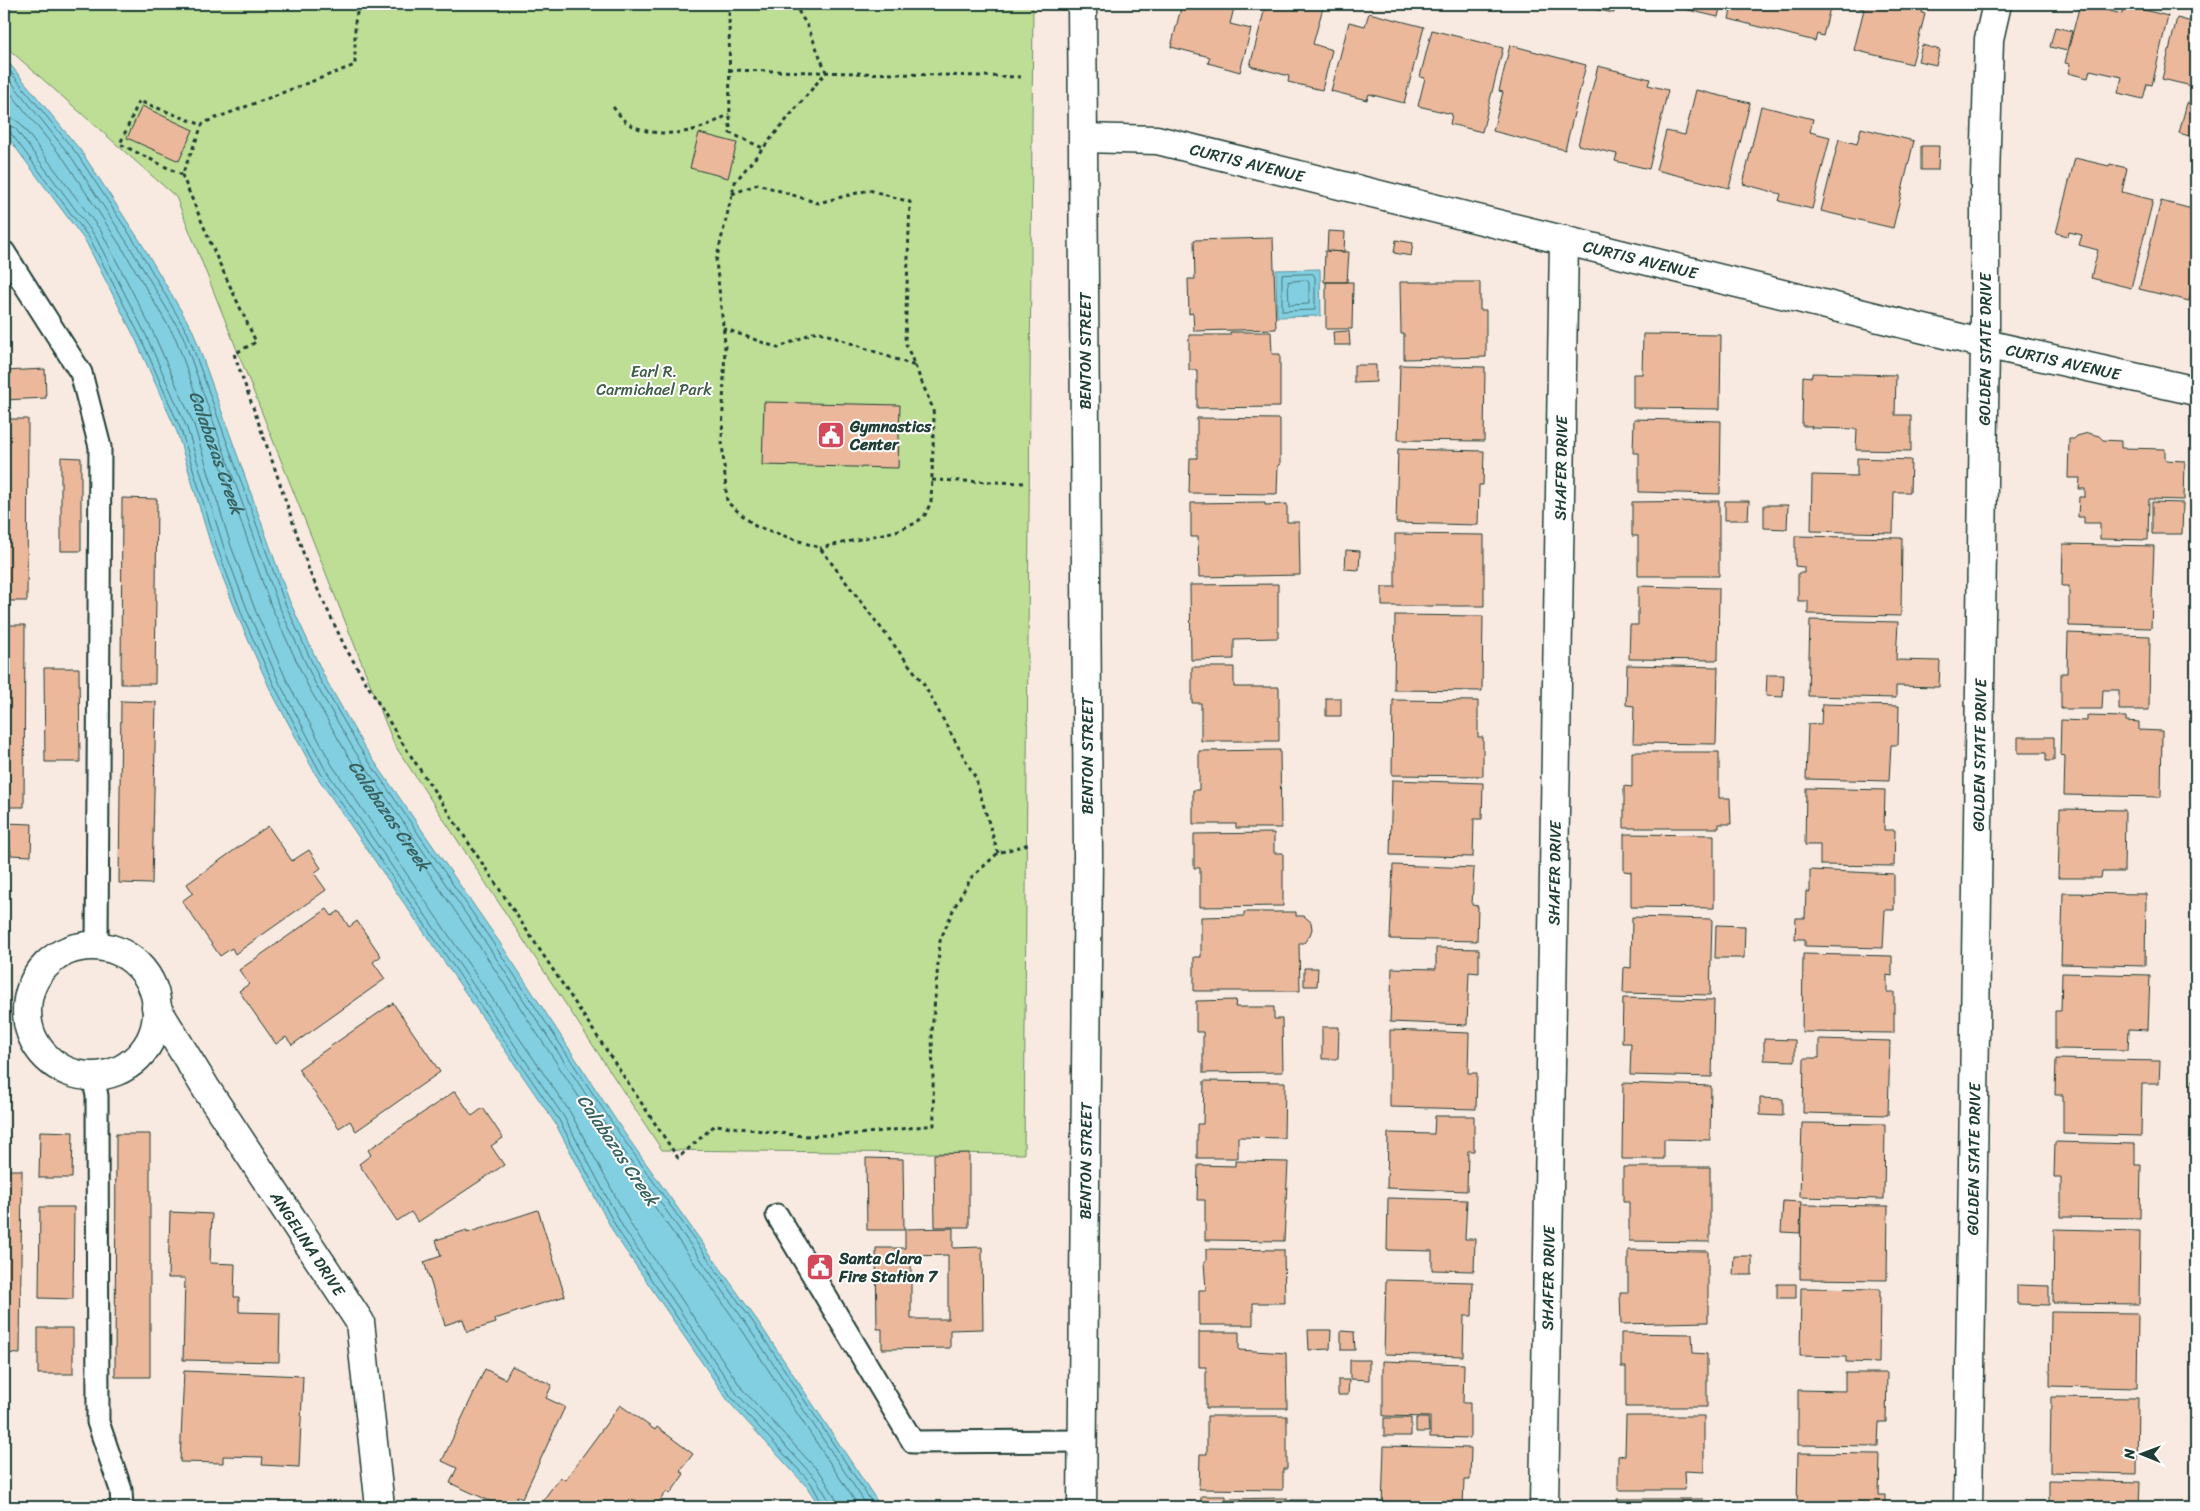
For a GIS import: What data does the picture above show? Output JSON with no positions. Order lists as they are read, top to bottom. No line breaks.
{"streets":{"street":["CURTIS AVENUE","GOLDEN STATE DRIVE","BENTON STREET","SHAFER DRIVE","ANGELINA DRIVE"]},"crossings":[["CURTIS AVENUE","GOLDEN STATE DRIVE"],["CURTIS AVENUE","BENTON STREET"],["CURTIS AVENUE","SHAFER DRIVE"]],"water":["Calabazas Creek"],"parks":["Earl R. Carmichael Park"],"places":{"public building":["Gymnastics Center","Santa Clara Fire Station 7"]},"north":"left"}
